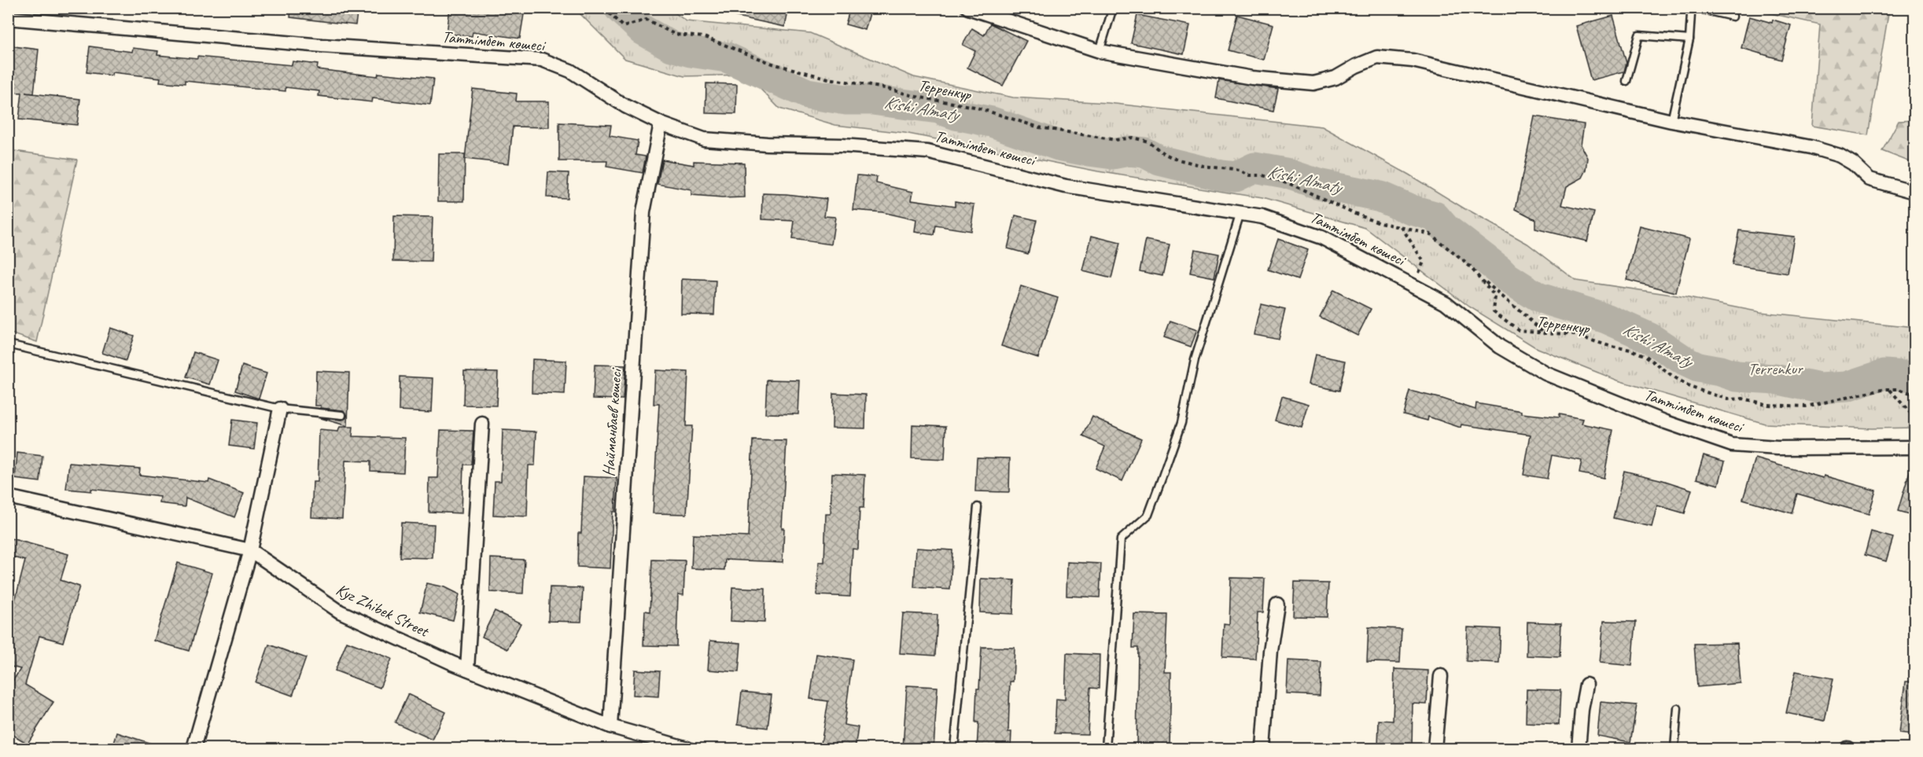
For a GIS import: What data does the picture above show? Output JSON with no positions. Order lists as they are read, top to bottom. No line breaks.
{"streets":{"street":["Таттімбет көшесі","Найманбаев көшесі","Kyz Zhibek Street"],"path":["Терренкур"]},"crossings":[["Таттімбет көшесі","Найманбаев көшесі"],["Найманбаев көшесі","Kyz Zhibek Street"]],"water":["Kіshі Almaty"],"parks":["Terrenkur"]}
